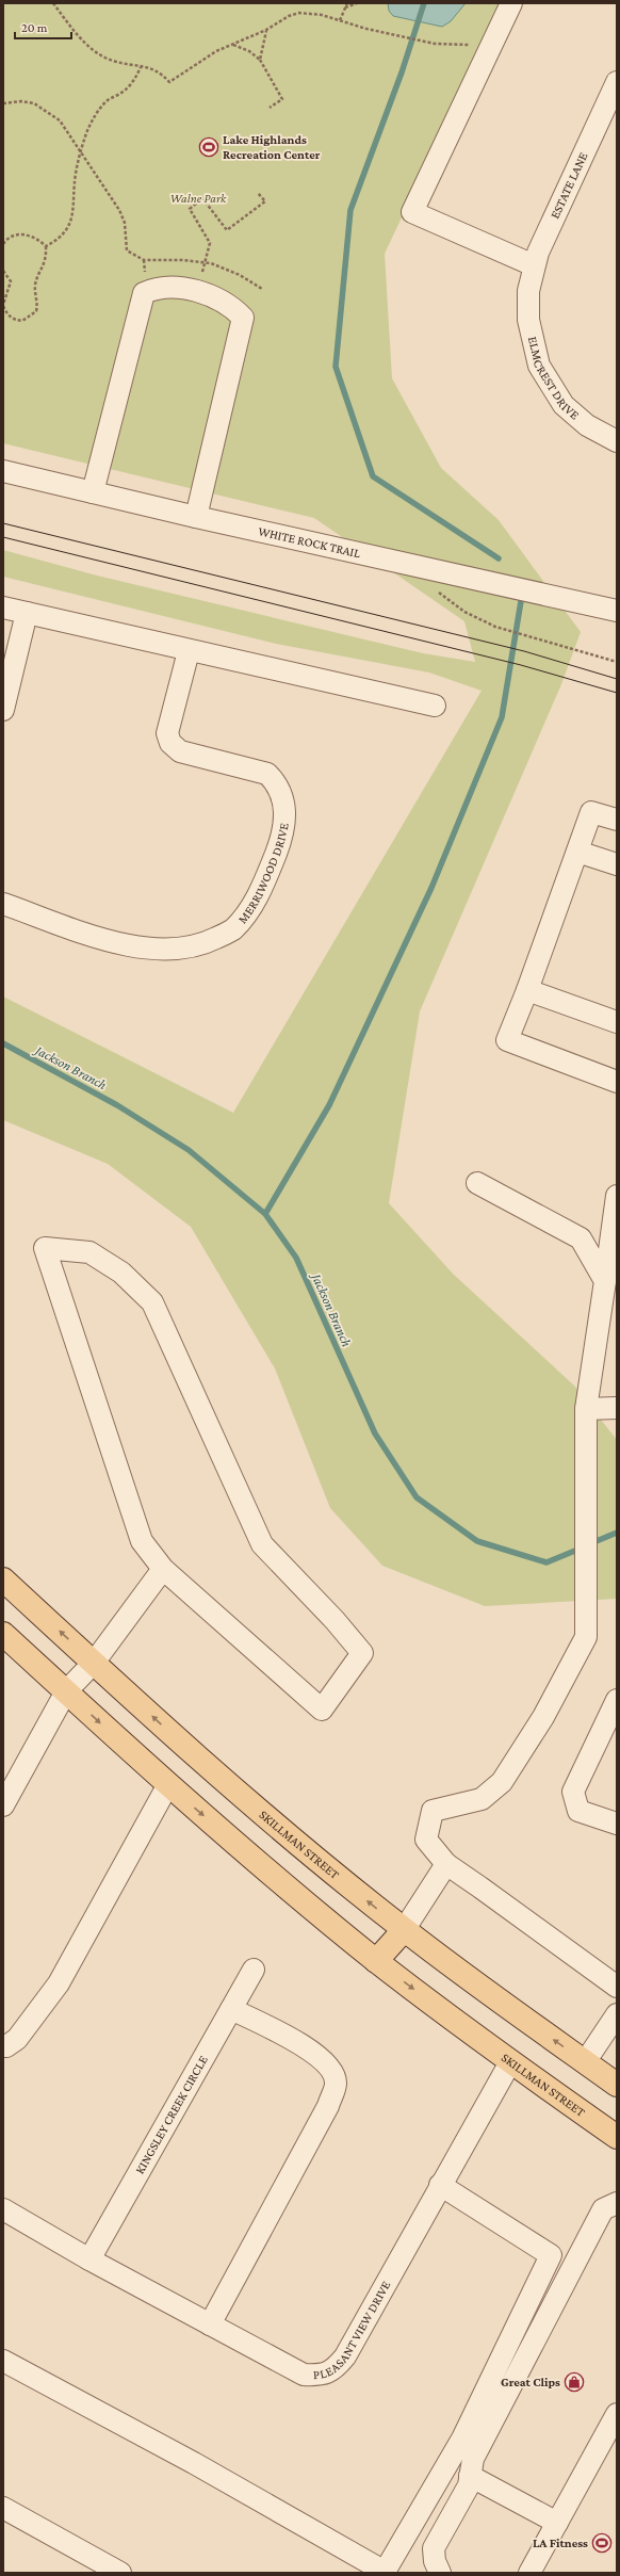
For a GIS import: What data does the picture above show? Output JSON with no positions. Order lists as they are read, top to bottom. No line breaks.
{"streets":{"main road":["SKILLMAN STREET"],"street":["ESTATE LANE","ELMCREST DRIVE","WHITE ROCK TRAIL","MERRIWOOD DRIVE","KINGSLEY CREEK CIRCLE","PLEASANT VIEW DRIVE"]},"crossings":[["ESTATE LANE","ELMCREST DRIVE"],["SKILLMAN STREET","PLEASANT VIEW DRIVE"],["KINGSLEY CREEK CIRCLE","PLEASANT VIEW DRIVE"]],"water":["Jackson Branch"],"parks":["Walne Park"],"places":{"sports":["Lake Highlands Recreation Center","LA Fitness"],"shop":["Great Clips"]},"scale_bar":"20 m"}
